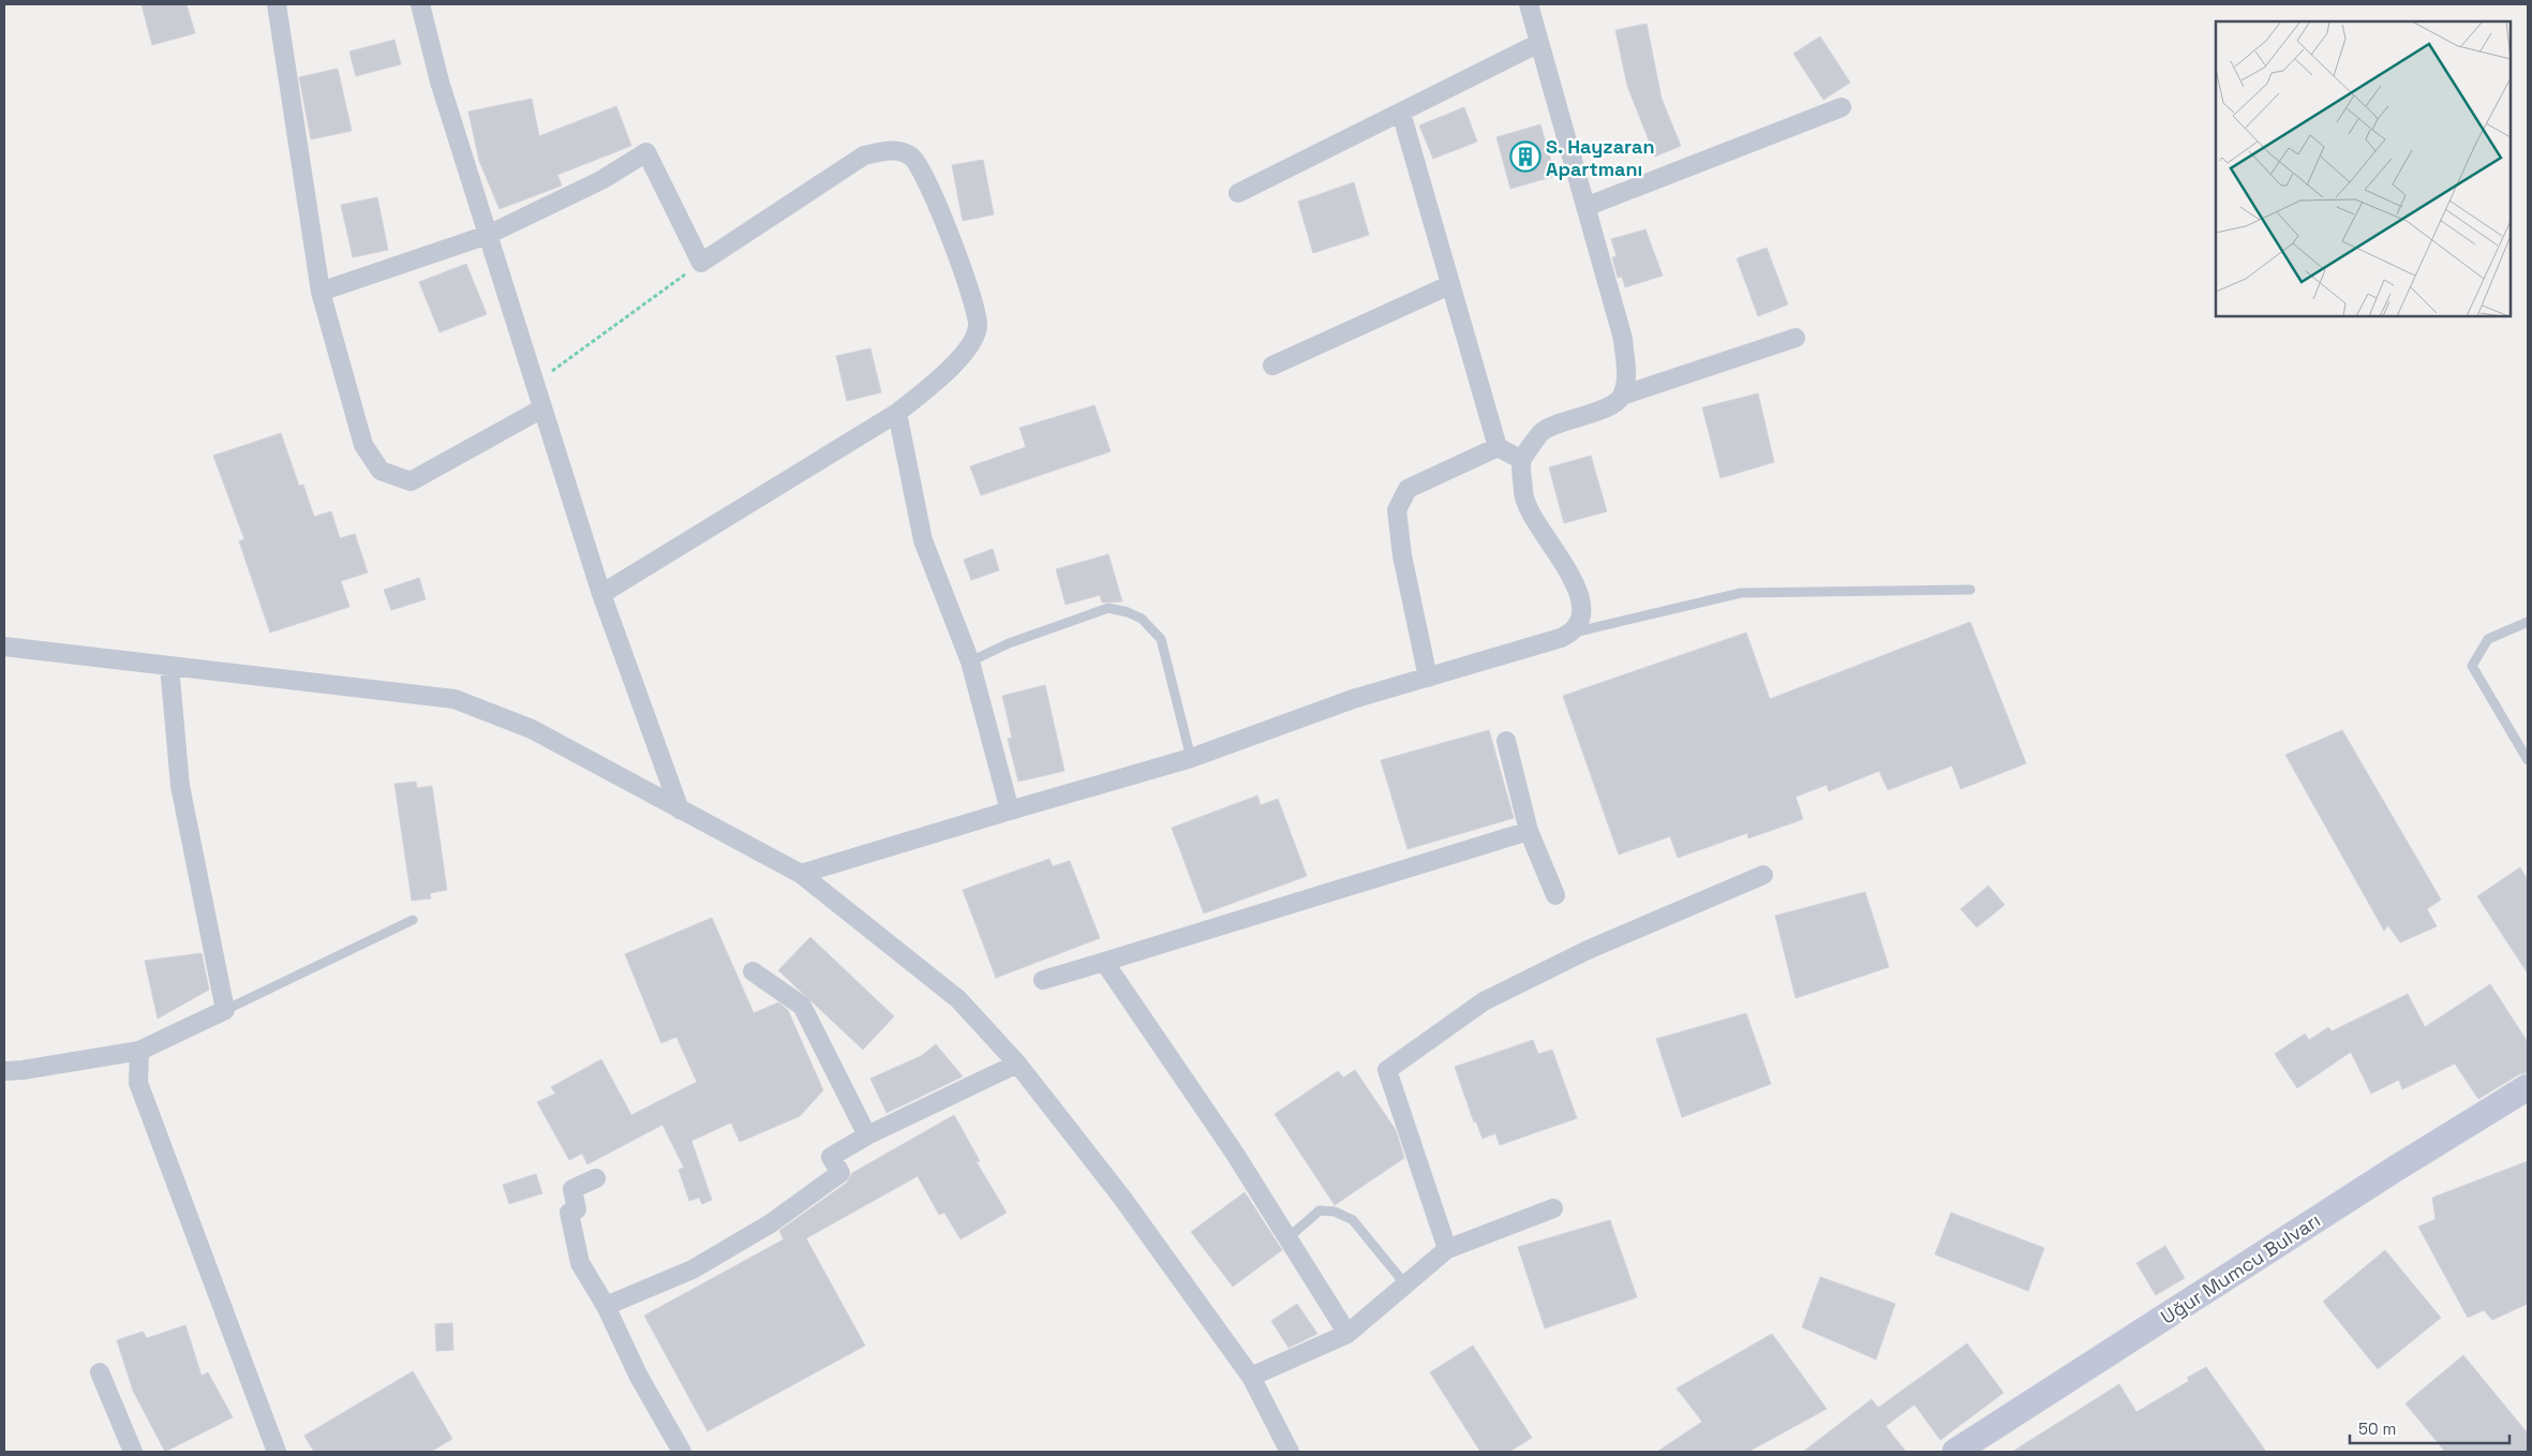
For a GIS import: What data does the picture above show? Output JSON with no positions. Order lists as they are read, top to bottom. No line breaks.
{"streets":{"street":["Uğur Mumcu Bulvarı"]},"places":{"building":["S. Hayzaran Apartmanı"]},"scale_bar":"50 m"}
